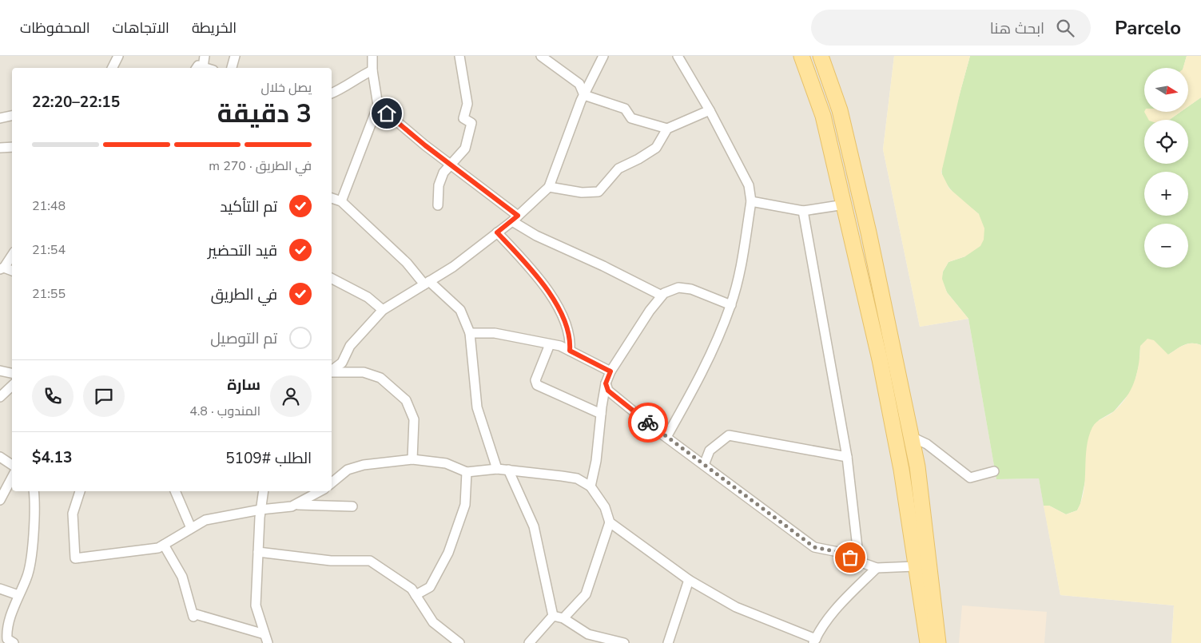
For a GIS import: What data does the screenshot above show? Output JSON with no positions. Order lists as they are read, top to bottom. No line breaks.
{"north":"right","page":{"header":"Parcelo","search":"ابحث هنا","nav":["الخريطة","الاتجاهات","المحفوظات"],"map_buttons":["+","−"],"heading":["3 دقيقة","يصل خلال","22:15–22:20"],"panel":["سارة","المندوب · 4.8","الطلب #5109","$4.13"],"bar":"في الطريق · 270 m","list":[["تم التأكيد","21:48"],["قيد التحضير","21:54"],["في الطريق","21:55"],"تم التوصيل"]}}
